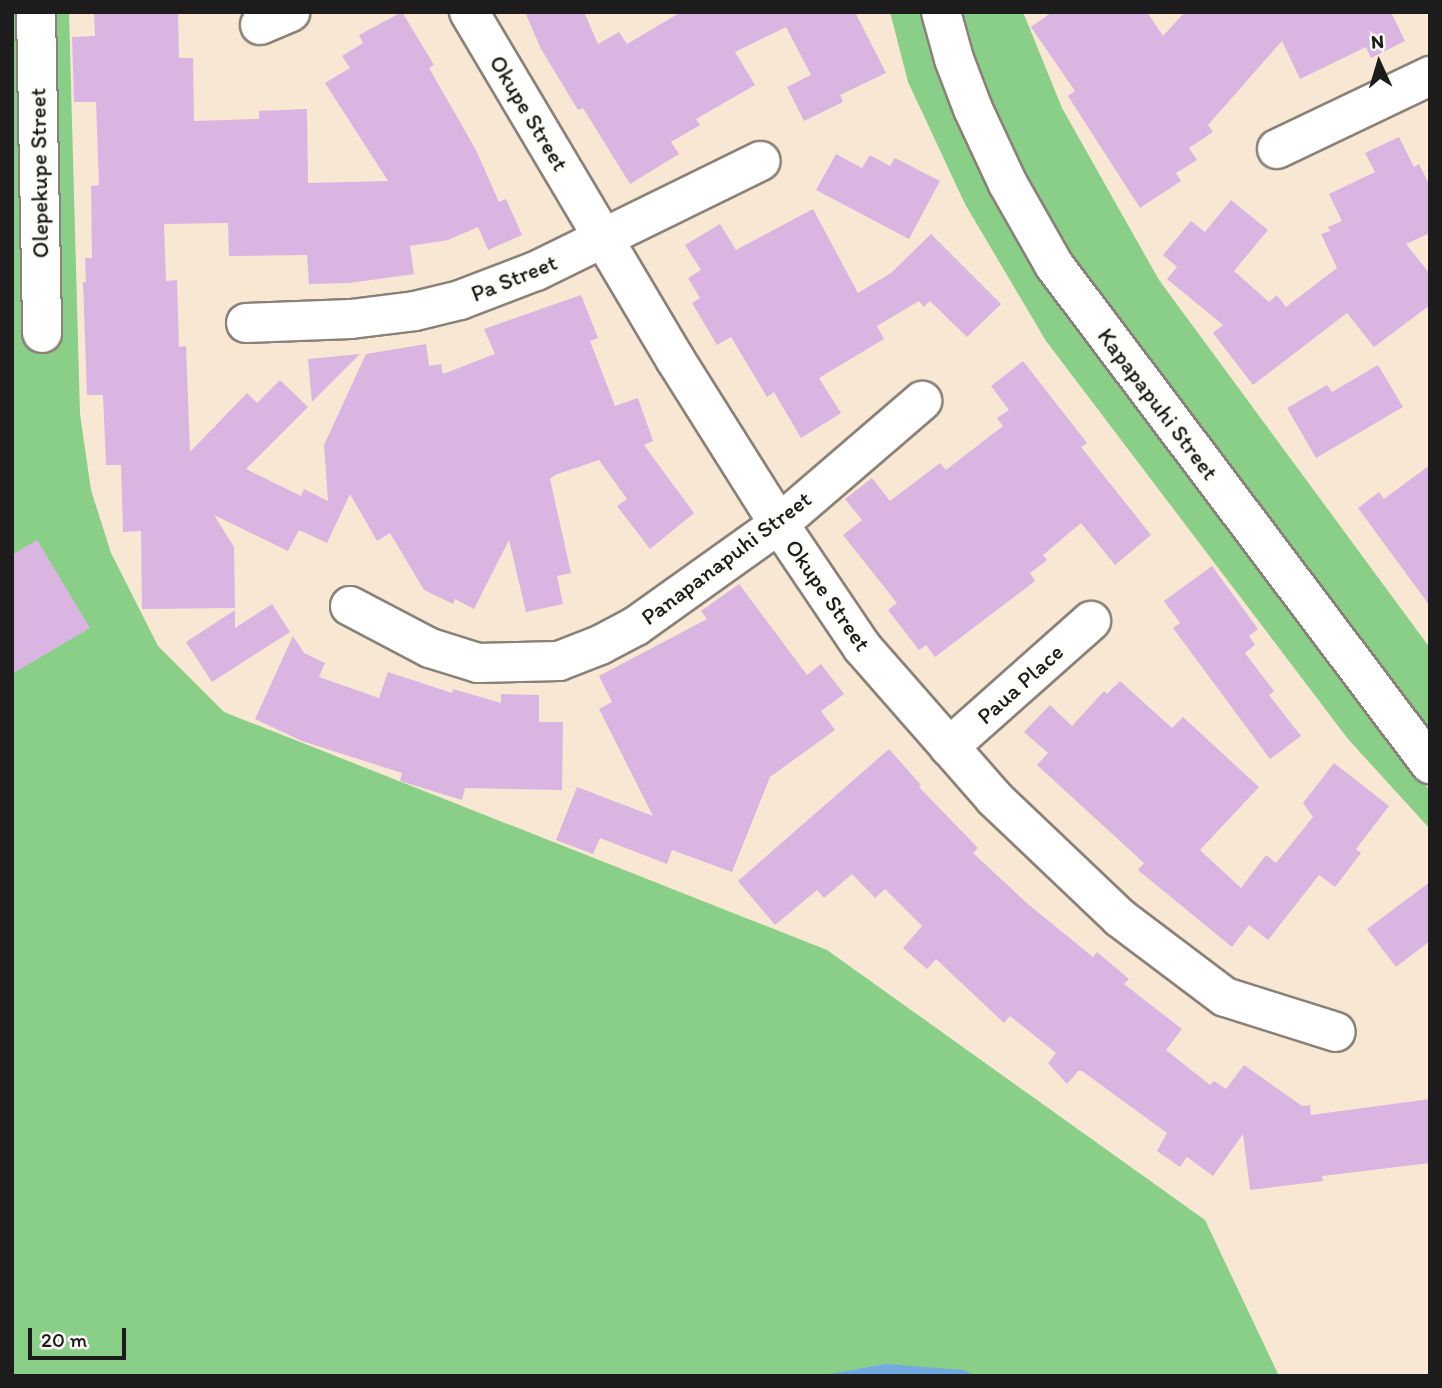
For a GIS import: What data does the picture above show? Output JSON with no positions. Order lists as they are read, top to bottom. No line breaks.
{"streets":{"street":["Okupe Street","Olepekupe Street","Pa Street","Kapapapuhi Street","Panapanapuhi Street","Paua Place"]},"crossings":[["Okupe Street","Pa Street"],["Okupe Street","Panapanapuhi Street"],["Okupe Street","Paua Place"]],"scale_bar":"20 m","north":"top"}
